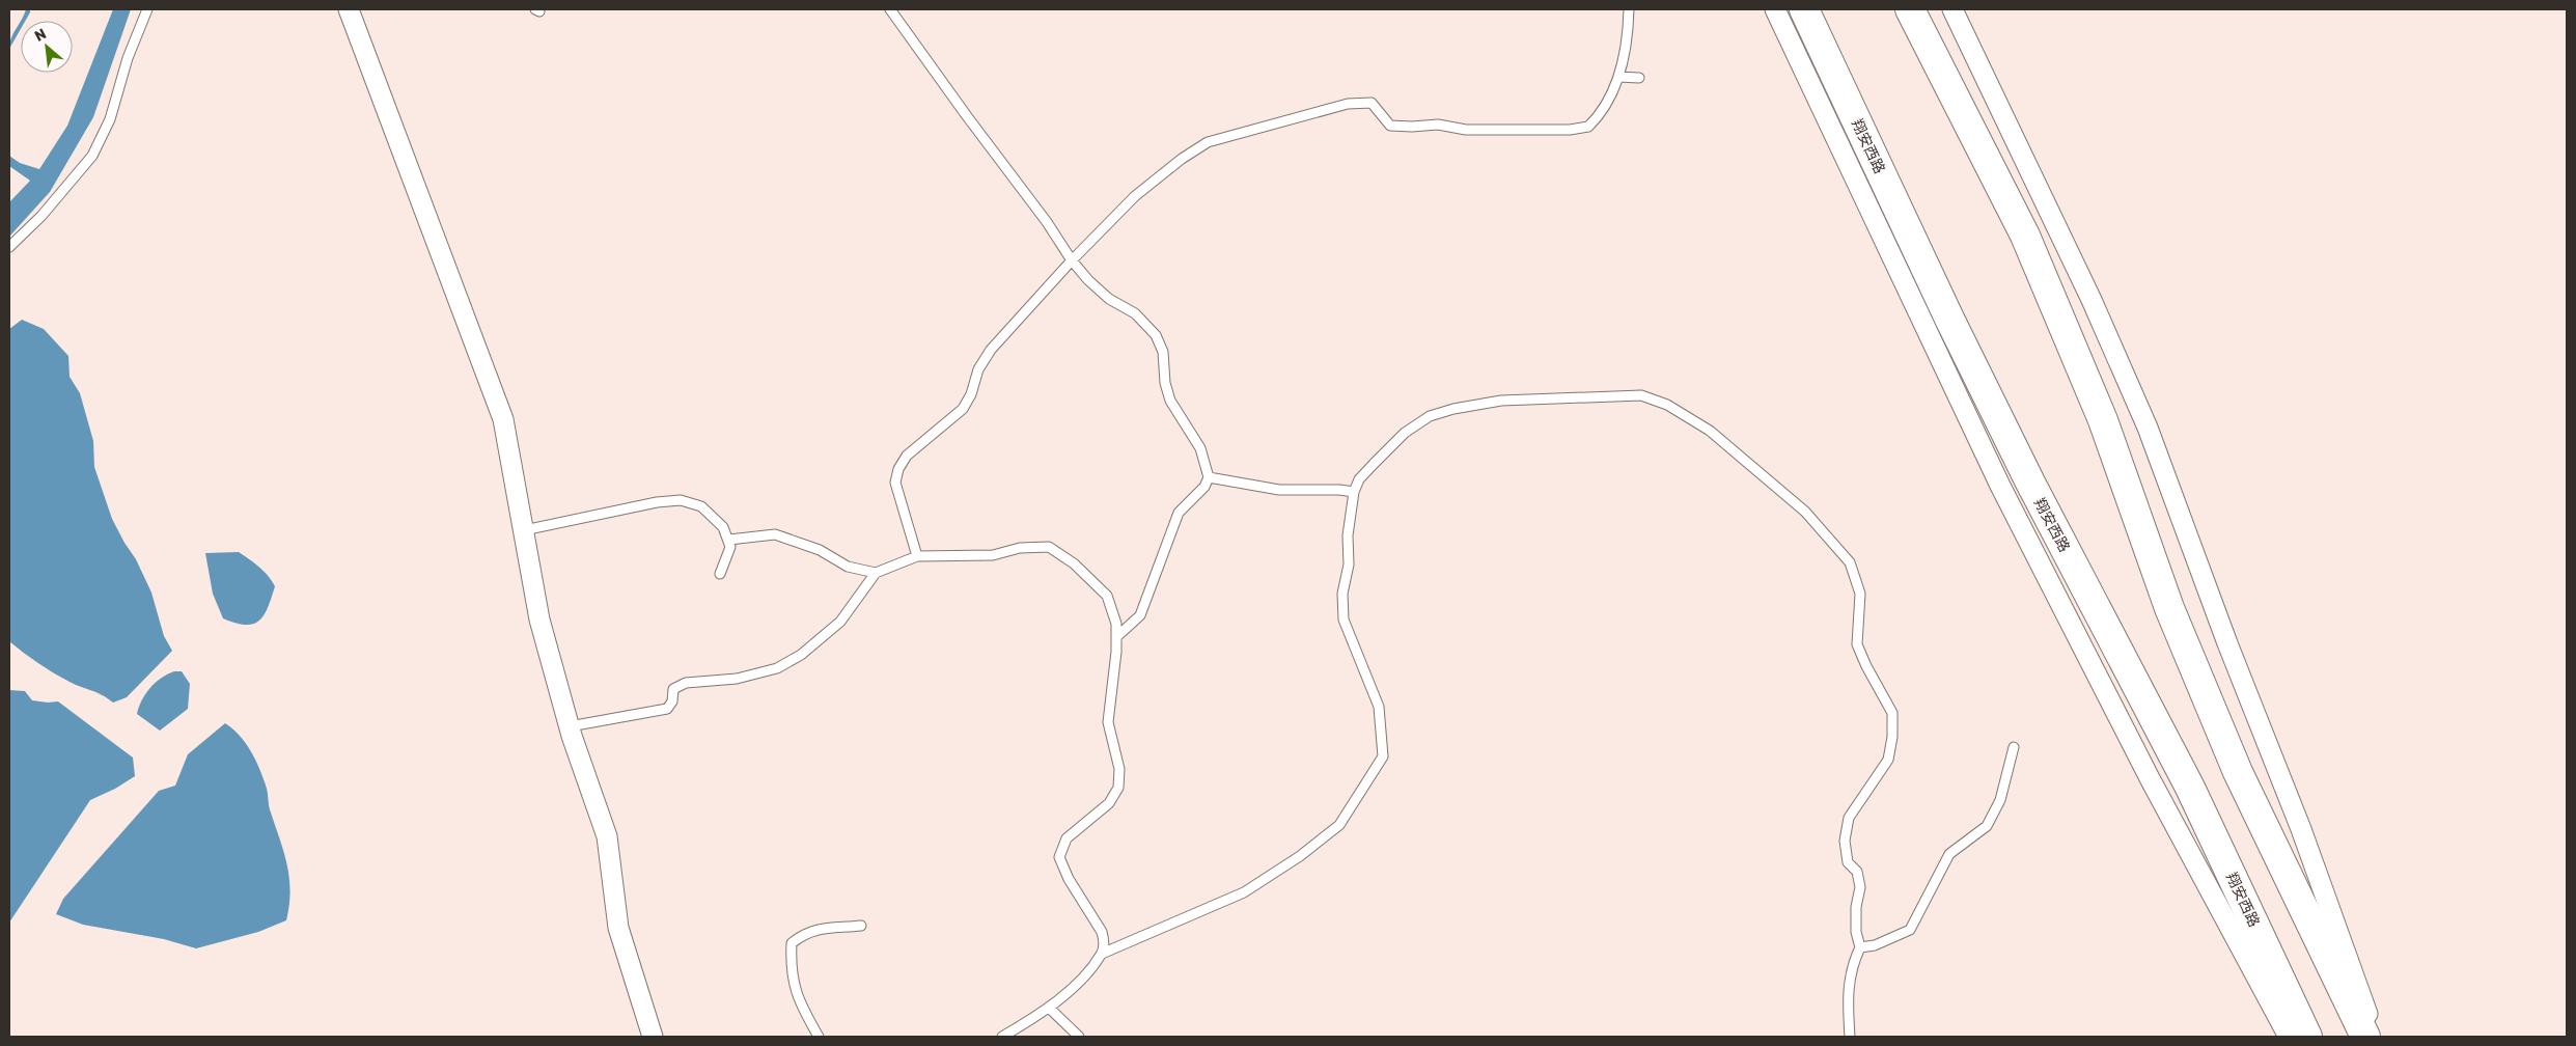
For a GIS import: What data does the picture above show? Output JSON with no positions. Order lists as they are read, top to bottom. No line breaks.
{"streets":{"main road":["翔安西路"]},"north":"top left"}
